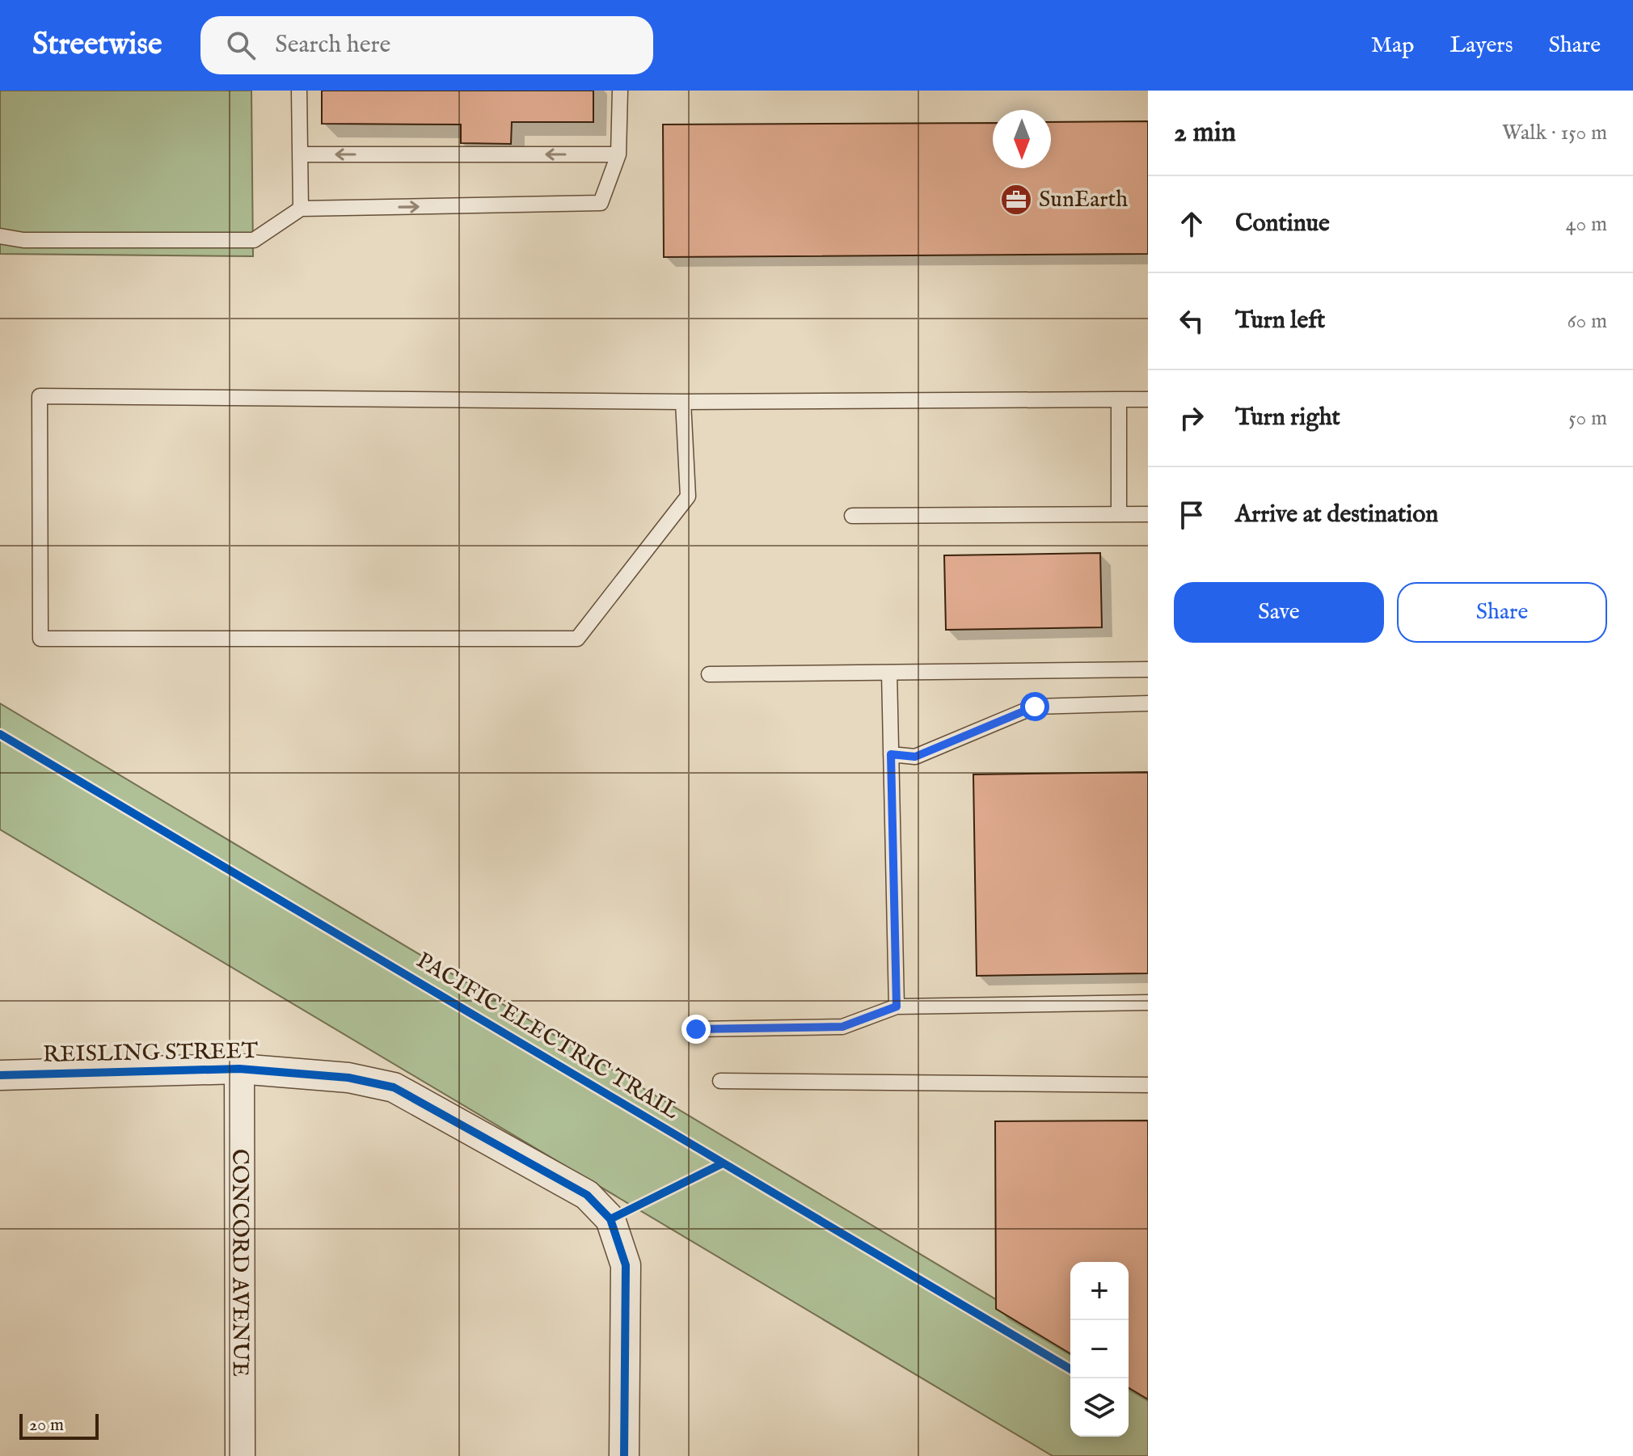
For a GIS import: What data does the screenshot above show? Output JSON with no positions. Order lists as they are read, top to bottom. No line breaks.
{"streets":{"street":["REISLING STREET","CONCORD AVENUE"],"cycle path":["PACIFIC ELECTRIC TRAIL"]},"crossings":[["REISLING STREET","CONCORD AVENUE"]],"places":{"office":["SunEarth"]},"scale_bar":"20 m","north":"bottom","page":{"header":"Streetwise","search":"Search here","nav":["Map","Layers","Share"],"heading":["2 min","Walk · 150 m"],"list":[["Continue","40 m"],["Turn left","60 m"],["Turn right","50 m"],"Arrive at destination"],"buttons":["Save","Share"],"map_buttons":["+","−"],"scale":"20 m"}}
